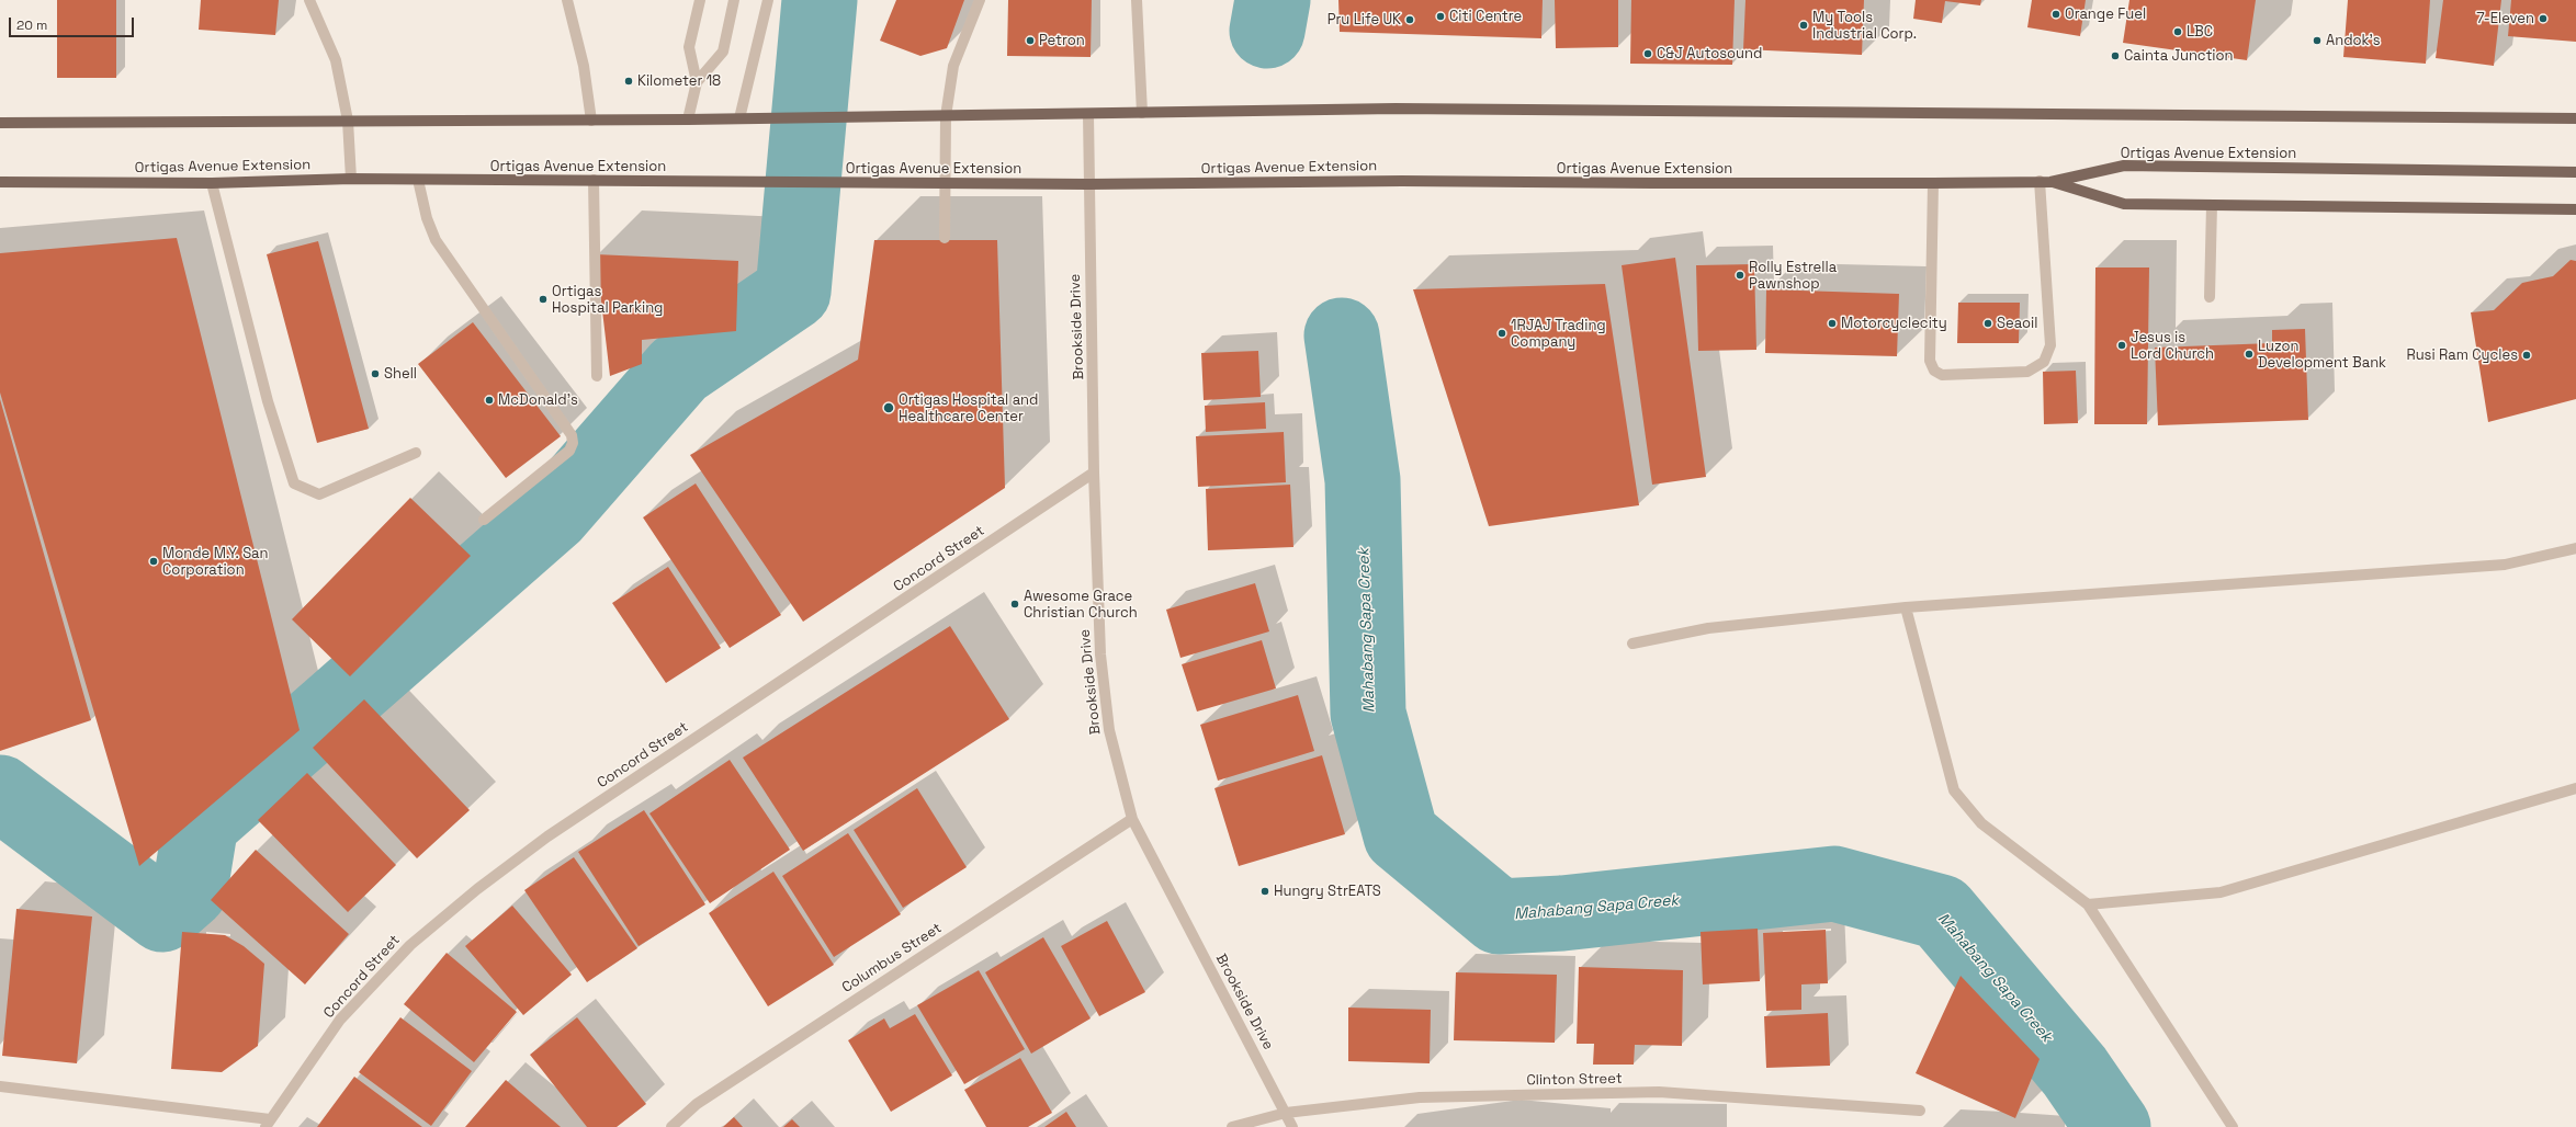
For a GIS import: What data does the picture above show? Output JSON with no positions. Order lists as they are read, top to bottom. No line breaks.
{"streets":{"main road":["Ortigas Avenue Extension"],"street":["Brookside Drive","Concord Street","Columbus Street","Clinton Street"]},"crossings":[["Ortigas Avenue Extension","Brookside Drive"],["Brookside Drive","Concord Street"],["Brookside Drive","Columbus Street"],["Brookside Drive","Clinton Street"]],"water":["Mahabang Sapa Creek"],"places":["Orange Fuel","Citi Centre","7-Eleven","Pru Life UK","My Tools Industrial Corp.","LBC","Petron","Andok's","C&J Autosound","Cainta Junction","Kilometer 18","Rolly Estrella Pawnshop","Ortigas Hospital Parking","Motorcyclecity","Seaoil","1RJAJ Trading Company","Jesus is Lord Church","Luzon Development Bank","Rusi Ram Cycles","Shell","McDonald's","Ortigas Hospital and Healthcare Center","Monde M.Y. San Corporation","Awesome Grace Christian Church","Hungry StrEATS"],"scale_bar":"20 m"}
